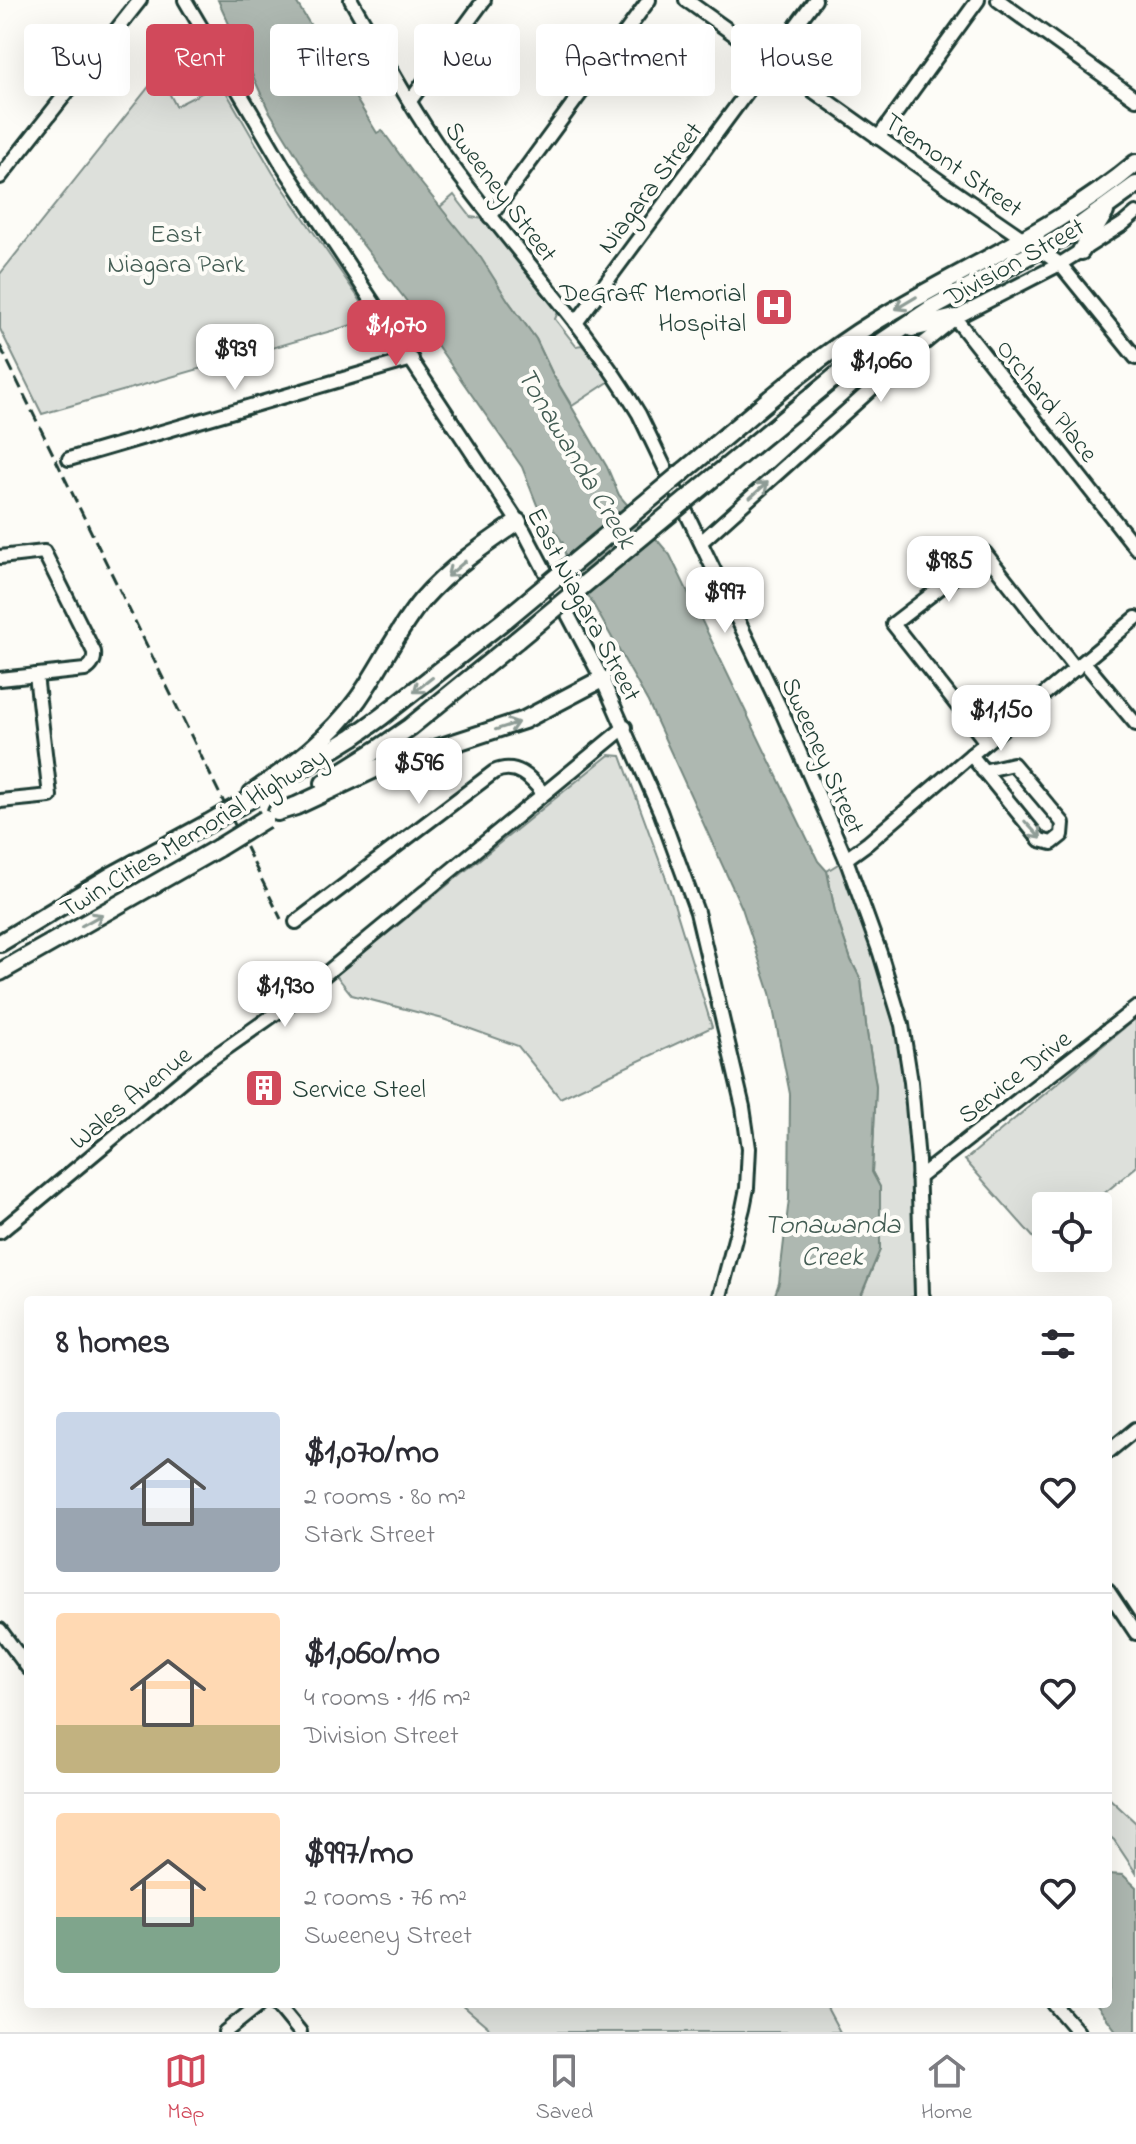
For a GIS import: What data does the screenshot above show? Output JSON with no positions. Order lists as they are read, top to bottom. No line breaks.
{"streets":{"main road":["Twin Cities Memorial Highway"],"street":["Tremont Street","Niagara Street","Sweeney Street","Division Street","Orchard Place","East Niagara Street","Service Drive","Wales Avenue"]},"crossings":[["Tremont Street","Division Street"],["Tremont Street","Twin Cities Memorial Highway"],["Niagara Street","Sweeney Street"],["Sweeney Street","Division Street"],["Sweeney Street","Service Drive"],["Division Street","Orchard Place"],["East Niagara Street","Wales Avenue"]],"one_way":["Division Street"],"water":["Tonawanda Creek"],"parks":["East Niagara Park"],"places":{"hospital":["DeGraff Memorial Hospital"],"building":["Service Steel"]},"page":{"chip":["Buy","Rent","Filters","New","Apartment","House"],"price":["$1,070","$939","$1,060","$985","$997","$1,150","$596","$1,930"],"heading":"8 homes","list":[{"name":"$1,070/mo","note":"2 rooms · 80 m² · Stark Street"},{"name":"$1,060/mo","note":"4 rooms · 116 m² · Division Street"},{"name":"$997/mo","note":"2 rooms · 76 m² · Sweeney Street"}],"tabs":["Map","Saved","Home"]}}
